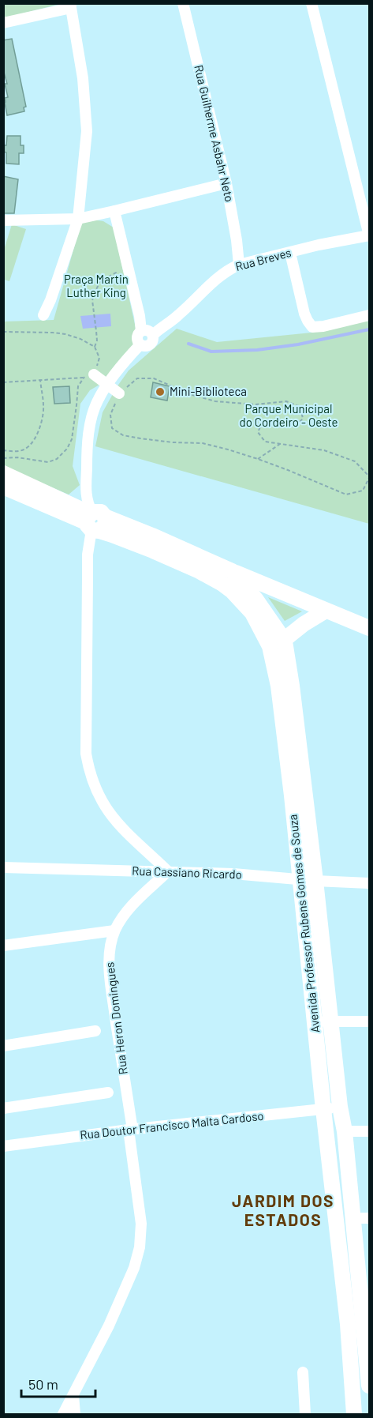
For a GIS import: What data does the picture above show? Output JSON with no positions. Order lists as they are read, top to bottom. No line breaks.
{"streets":{"street":["Rua Guilherme Asbahr Neto","Rua Breves","Rua Cassiano Ricardo","Avenida Professor Rubens Gomes de Souza","Rua Heron Domingues","Rua Doutor Francisco Malta Cardoso"]},"crossings":[["Rua Guilherme Asbahr Neto","Rua Breves"],["Rua Cassiano Ricardo","Avenida Professor Rubens Gomes de Souza"],["Rua Cassiano Ricardo","Rua Heron Domingues"],["Avenida Professor Rubens Gomes de Souza","Rua Doutor Francisco Malta Cardoso"],["Rua Heron Domingues","Rua Doutor Francisco Malta Cardoso"]],"districts":["JARDIM DOS ESTADOS"],"parks":["Praça Martin Luther King","Parque Municipal do Cordeiro - Oeste"],"places":["Mini-Biblioteca"],"scale_bar":"50 m"}
